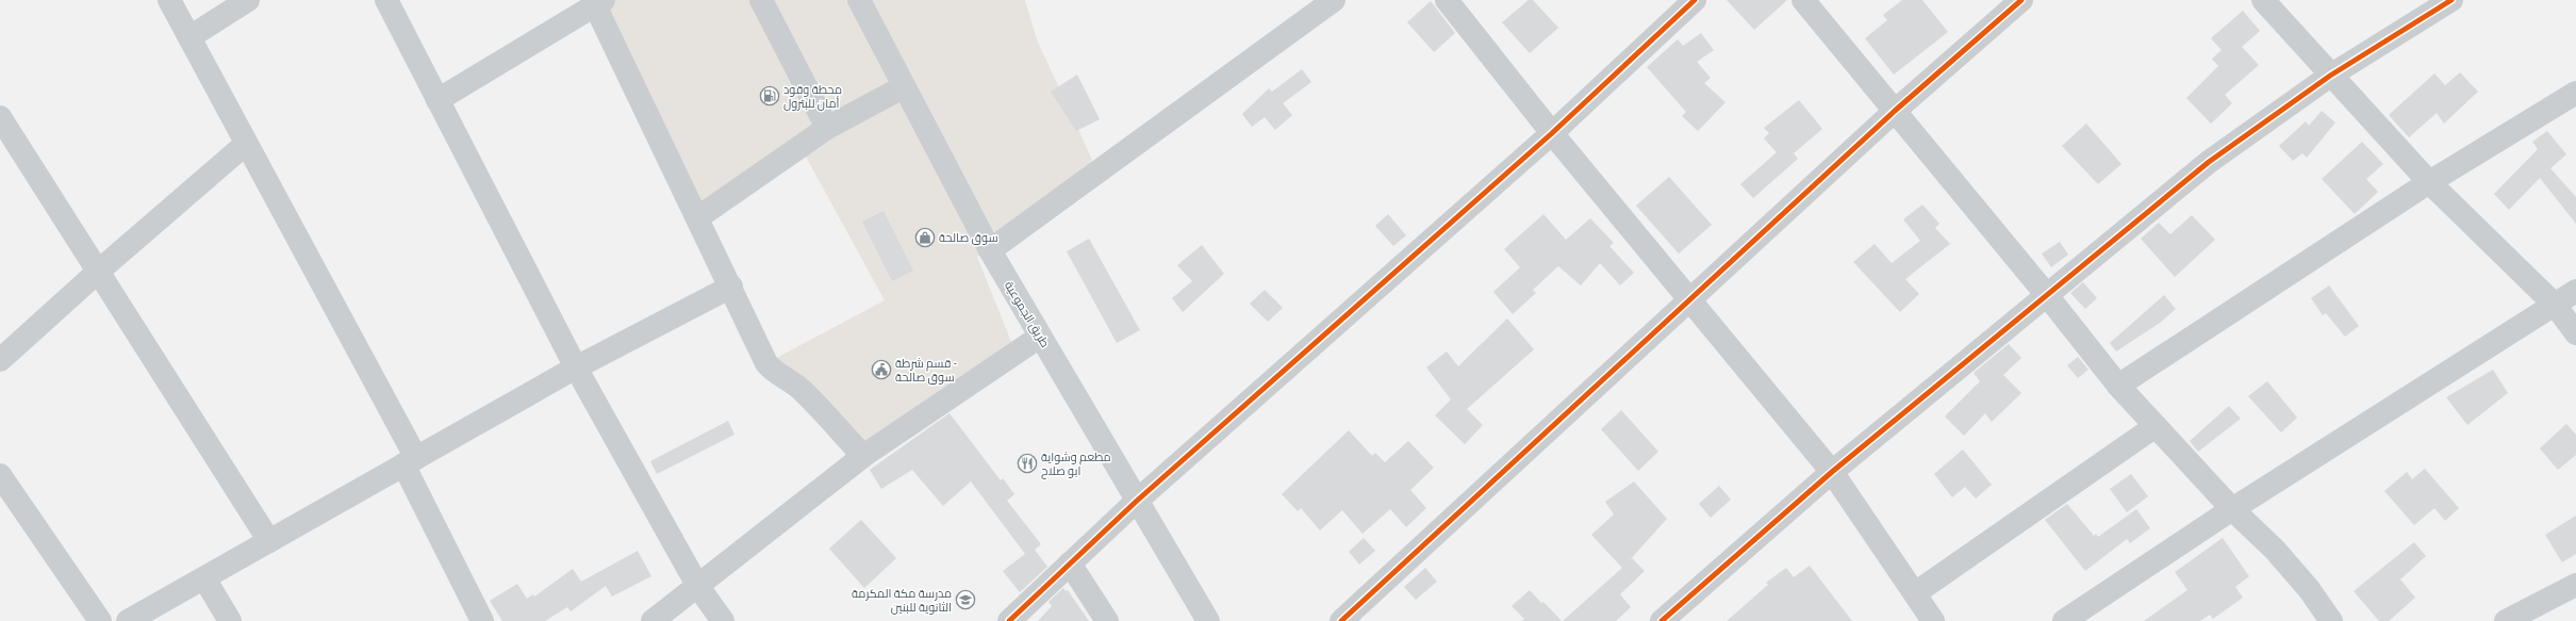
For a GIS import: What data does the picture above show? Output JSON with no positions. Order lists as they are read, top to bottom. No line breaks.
{"streets":{"main road":["طريق الجموعية"]},"places":{"fuel station":["محطة وقود أمان للبترول"],"shop":["سوق صالحة"],"public building":["قسم شرطة - سوق صالحة"],"restaurant":["مطعم وشواية ابو صلاح"],"school or university":["مدرسة مكة المكرمة الثانوية للبنين"]}}
